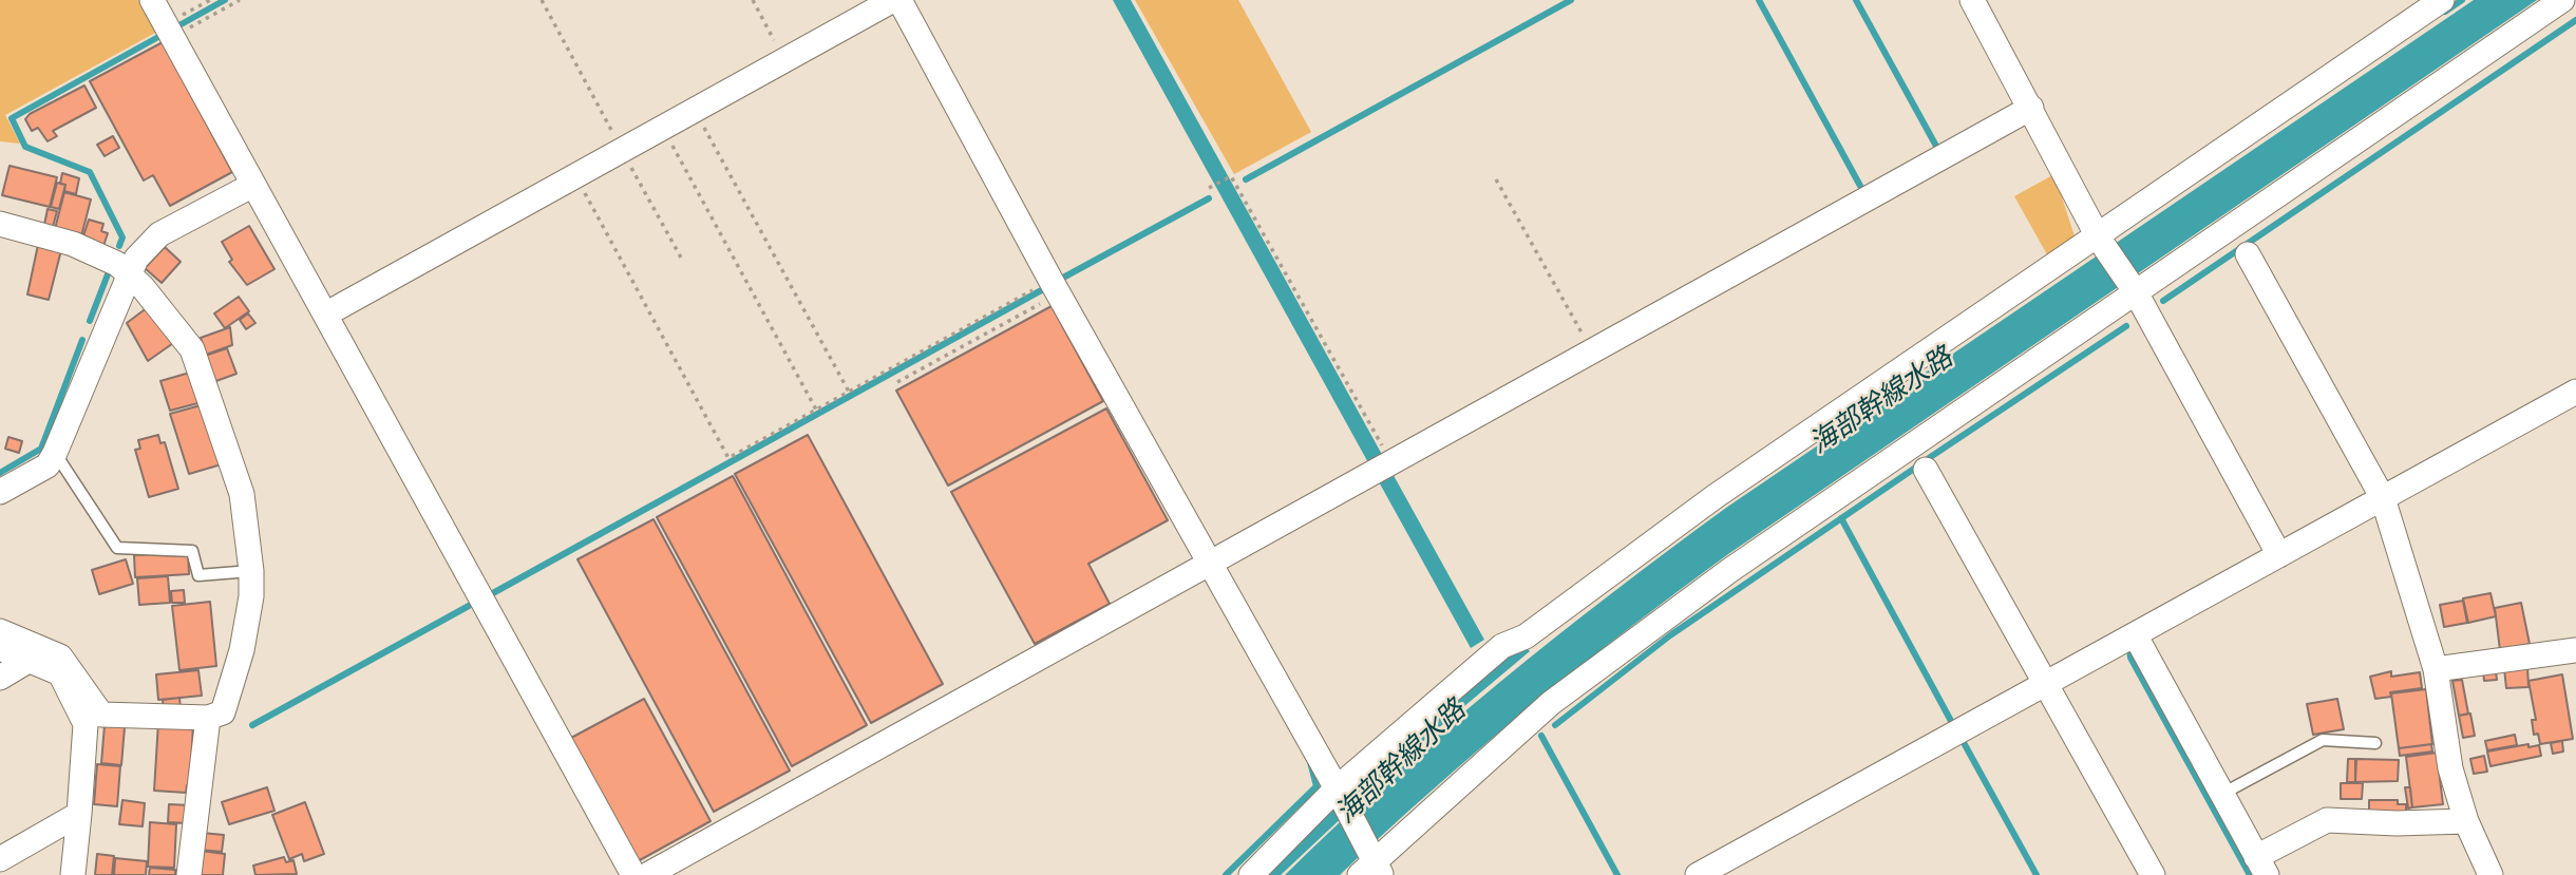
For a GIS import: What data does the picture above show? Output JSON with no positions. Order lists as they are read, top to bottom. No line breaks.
{"water":["海部幹線水路"]}
